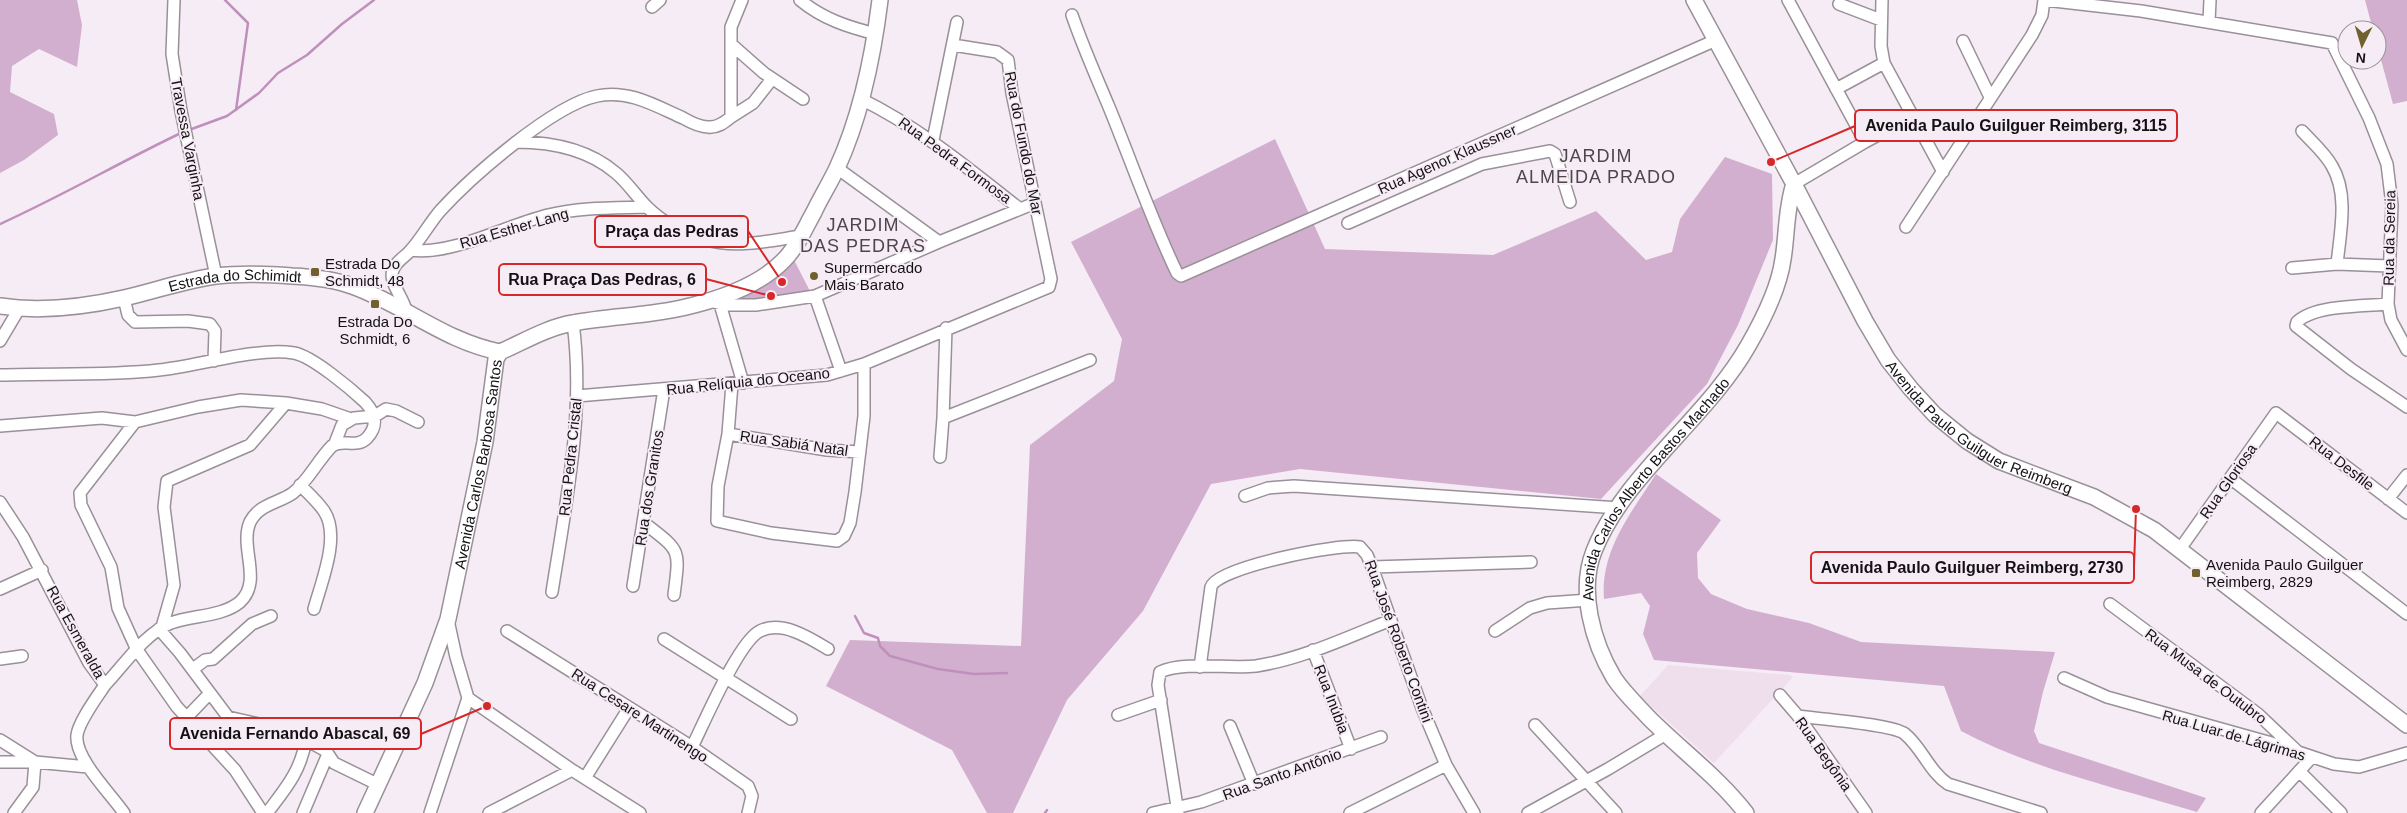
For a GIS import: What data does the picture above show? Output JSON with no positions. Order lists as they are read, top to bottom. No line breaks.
{"streets":{"main road":["Estrada do Schimidt","Avenida Paulo Guilguer Reimberg","Avenida Carlos Barbosa Santos","Avenida Carlos Alberto Bastos Machado"],"street":["Travessa Varginha","Rua do Fundo do Mar","Rua Agenor Klaussner","Rua Pedra Formosa","Rua Esther Lang","Rua da Sereia","Rua Relíquia do Oceano","Rua Sabiá Natal","Rua Pedra Cristal","Rua Desfile","Rua Gloriosa","Rua dos Granitos","Rua Esmeralda","Rua José Roberto Contini","Rua Musa de Outubro","Rua Inúbia","Rua Cesare Martinengo","Rua Luar de Lágrimas","Rua Begônia","Rua Santo Antônio"]},"crossings":[["Travessa Varginha","Estrada do Schimidt"],["Rua do Fundo do Mar","Rua Relíquia do Oceano"],["Rua Agenor Klaussner","Avenida Paulo Guilguer Reimberg"],["Rua Pedra Formosa","Avenida Carlos Barbosa Santos"],["Estrada do Schimidt","Avenida Carlos Barbosa Santos"],["Rua Relíquia do Oceano","Rua Pedra Cristal"],["Rua Relíquia do Oceano","Rua dos Granitos"],["Avenida Paulo Guilguer Reimberg","Rua Gloriosa"],["Avenida Paulo Guilguer Reimberg","Avenida Carlos Alberto Bastos Machado"],["Rua Pedra Cristal","Avenida Carlos Barbosa Santos"],["Rua Desfile","Rua Gloriosa"],["Rua Musa de Outubro","Rua Luar de Lágrimas"],["Rua Inúbia","Rua Santo Antônio"]],"districts":["JARDIM ALMEIDA PRADO","JARDIM DAS PEDRAS"],"places":{"other":["Avenida Paulo Guilguer Reimberg, 3115","Supermercado Mais Barato","Praça das Pedras","Rua Praça Das Pedras, 6","Avenida Paulo Guilguer Reimberg, 2730","Avenida Fernando Abascal, 69"],"transit":["Estrada Do Schmidt, 48","Estrada Do Schmidt, 6","Avenida Paulo Guilguer Reimberg, 2829"]},"north":"bottom"}
